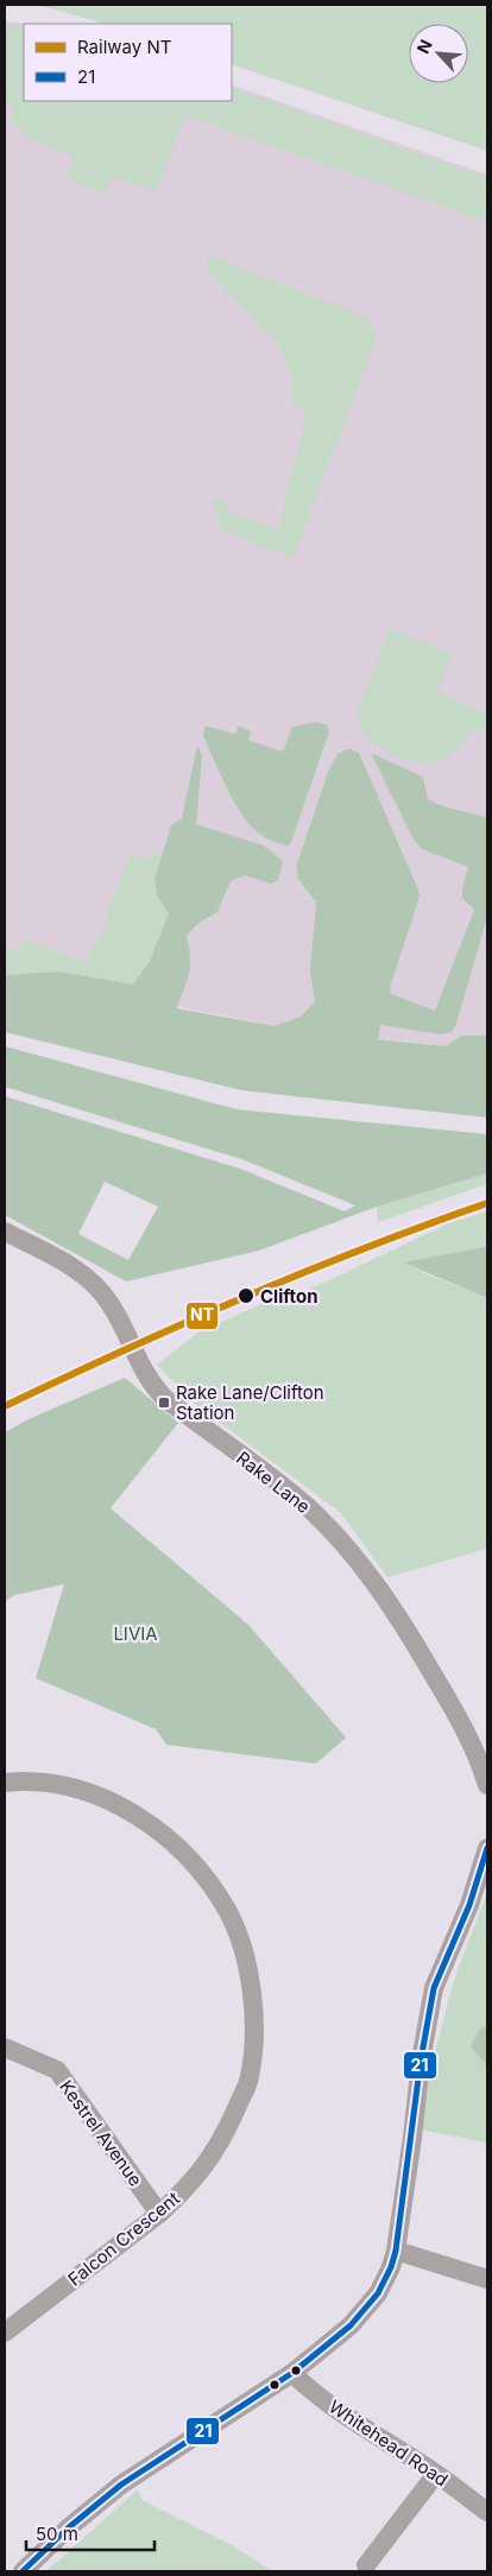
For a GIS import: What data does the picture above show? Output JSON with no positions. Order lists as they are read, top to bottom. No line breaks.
{"streets":{"street":["Rake Lane","Kestrel Avenue","Falcon Crescent","Whitehead Road"]},"crossings":[["Kestrel Avenue","Falcon Crescent"]],"parks":["LIVIA"],"places":{"other":["Clifton"],"transit":["Rake Lane/Clifton Station"]},"lines":["rail line NT","transit line 21"],"legend":["Railway NT","21"],"scale_bar":"50 m","north":"top left"}
